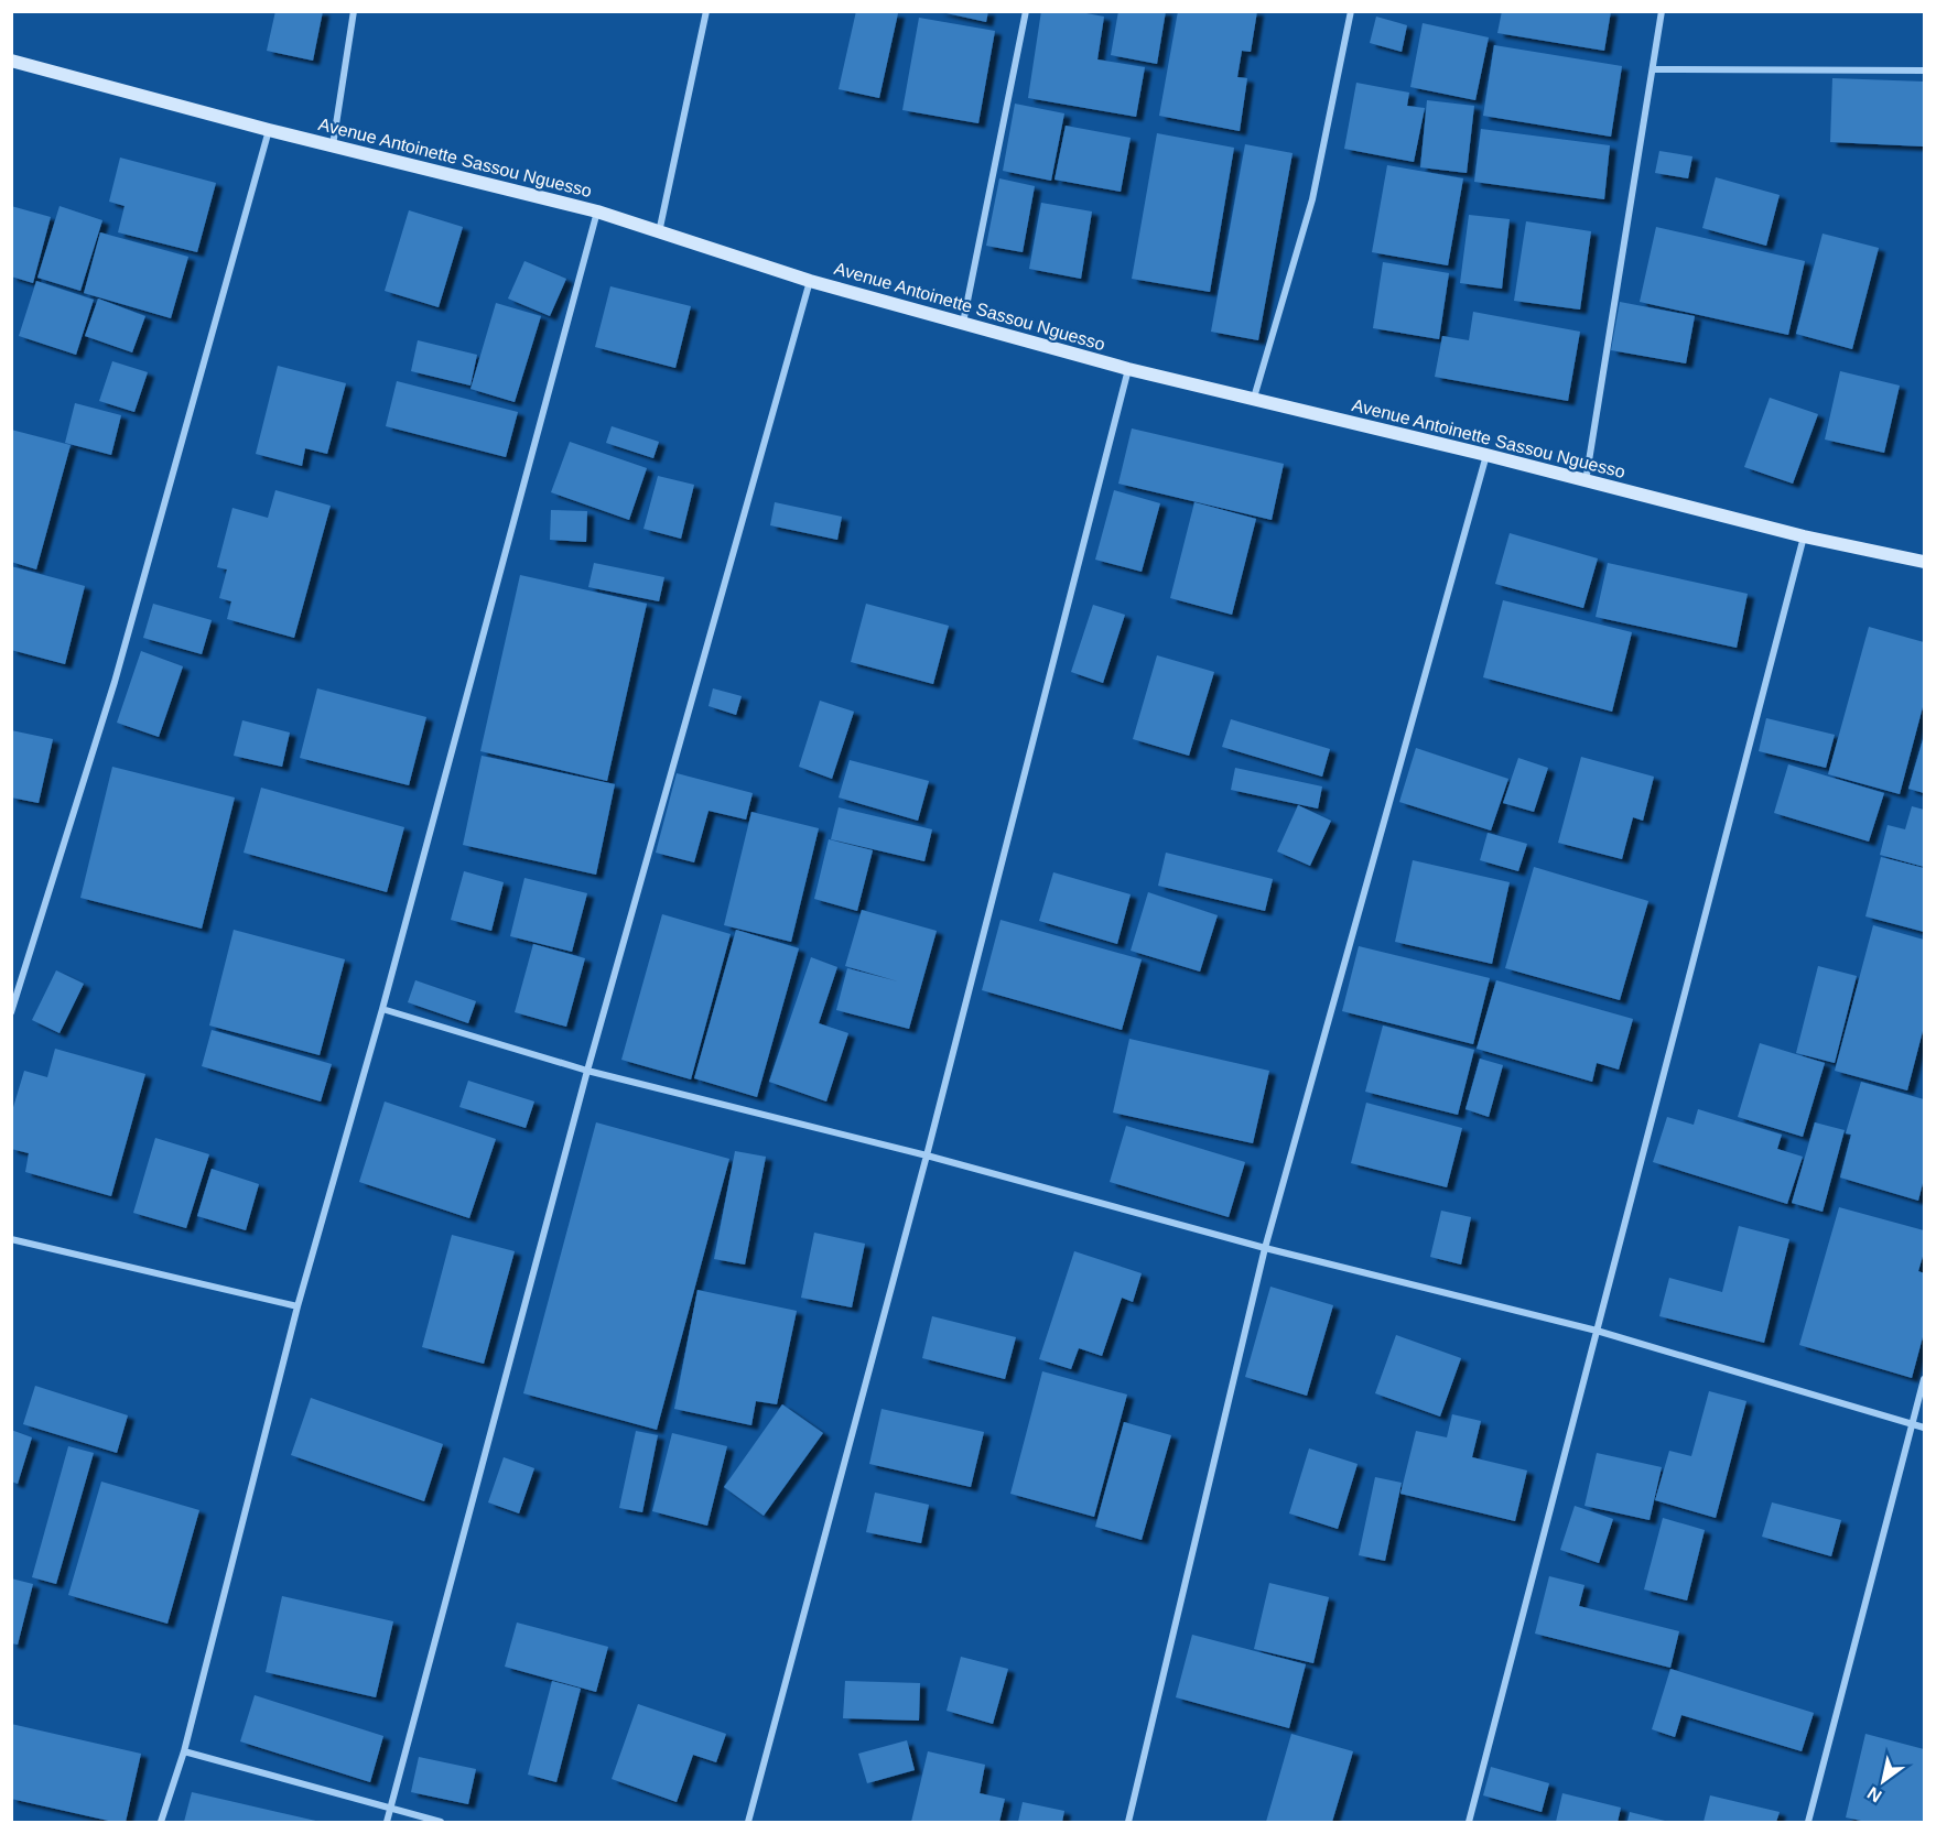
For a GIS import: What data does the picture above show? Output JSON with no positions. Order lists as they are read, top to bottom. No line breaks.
{"streets":{"street":["Avenue Antoinette Sassou Nguesso"]},"north":"bottom left"}
